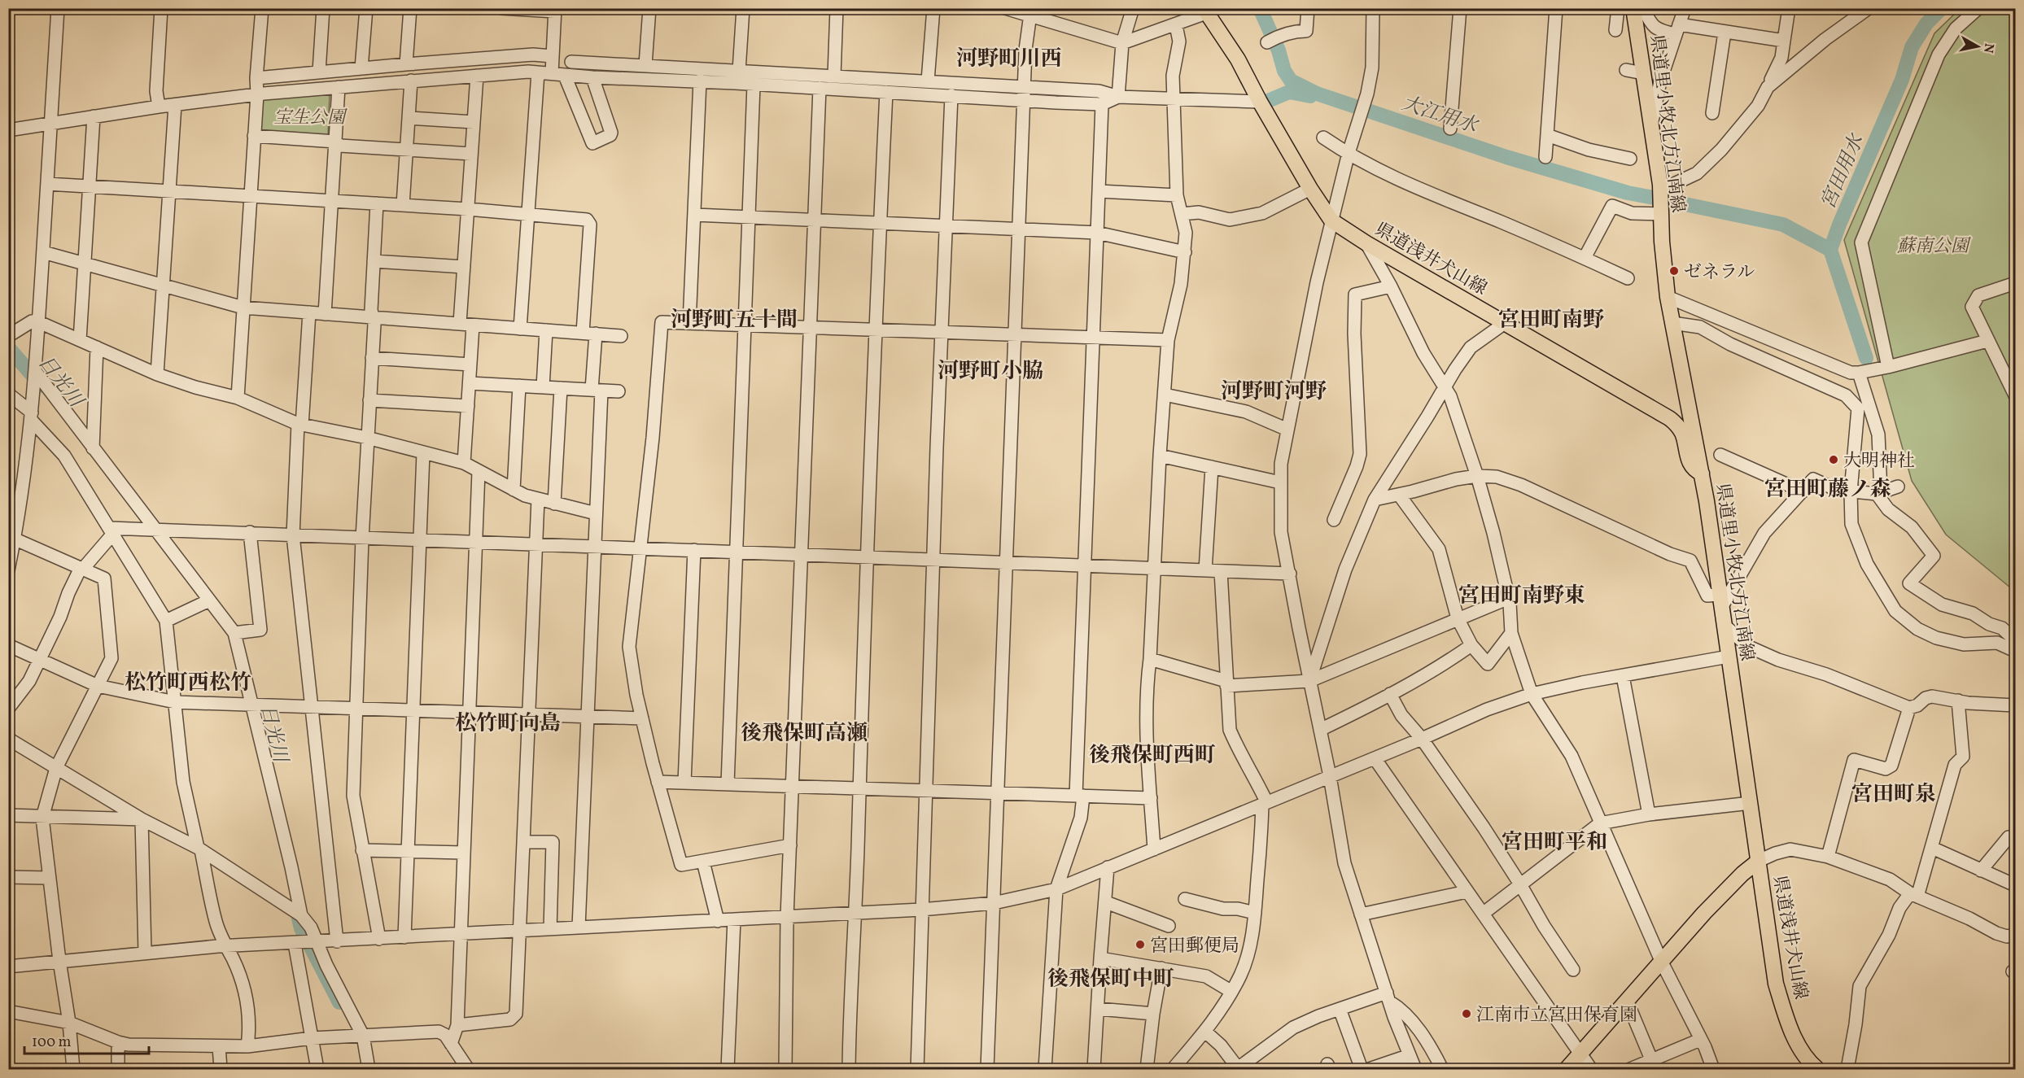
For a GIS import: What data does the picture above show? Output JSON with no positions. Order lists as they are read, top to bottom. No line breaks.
{"streets":{"main road":["県道里小牧北方江南線","県道浅井犬山線"]},"crossings":[["県道里小牧北方江南線","県道浅井犬山線"]],"districts":["河野町川西","河野町五十間","宮田町南野","河野町小脇","河野町河野","宮田町藤ノ森","宮田町南野東","松竹町西松竹","松竹町向島","後飛保町高瀬","後飛保町西町","宮田町泉","宮田町平和","後飛保町中町"],"water":["大江用水","宮田用水","日光川"],"parks":["宝生公園","蘇南公園"],"places":["ゼネラル","大明神社","宮田郵便局","江南市立宮田保育園"],"scale_bar":"100 m","north":"right"}
